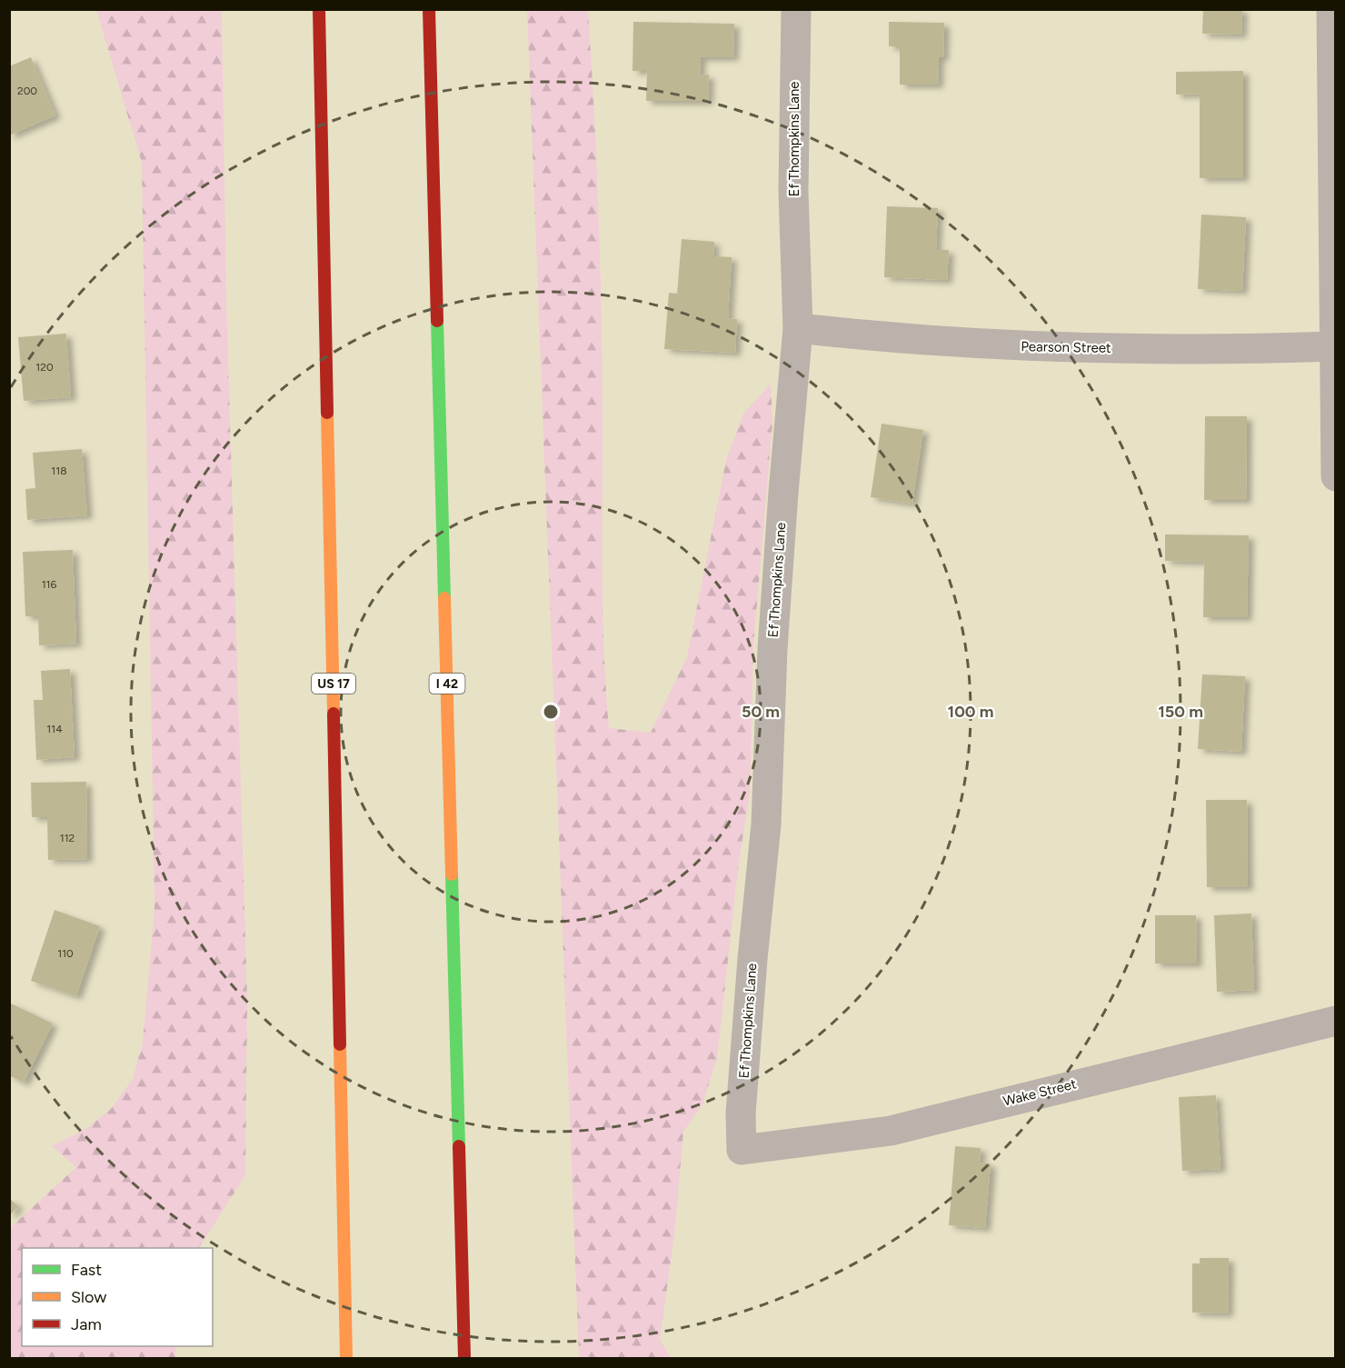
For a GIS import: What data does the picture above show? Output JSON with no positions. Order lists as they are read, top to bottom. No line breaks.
{"streets":{"highway":["US 17","I 42"],"street":["Ef Thompkins Lane","Pearson Street","Wake Street"]},"crossings":[["Ef Thompkins Lane","Pearson Street"],["Ef Thompkins Lane","Wake Street"]],"house_numbers":["200","120","118","116","114","112","110"],"legend":["Fast","Slow","Jam"],"rings":["50 m","100 m","150 m"]}
